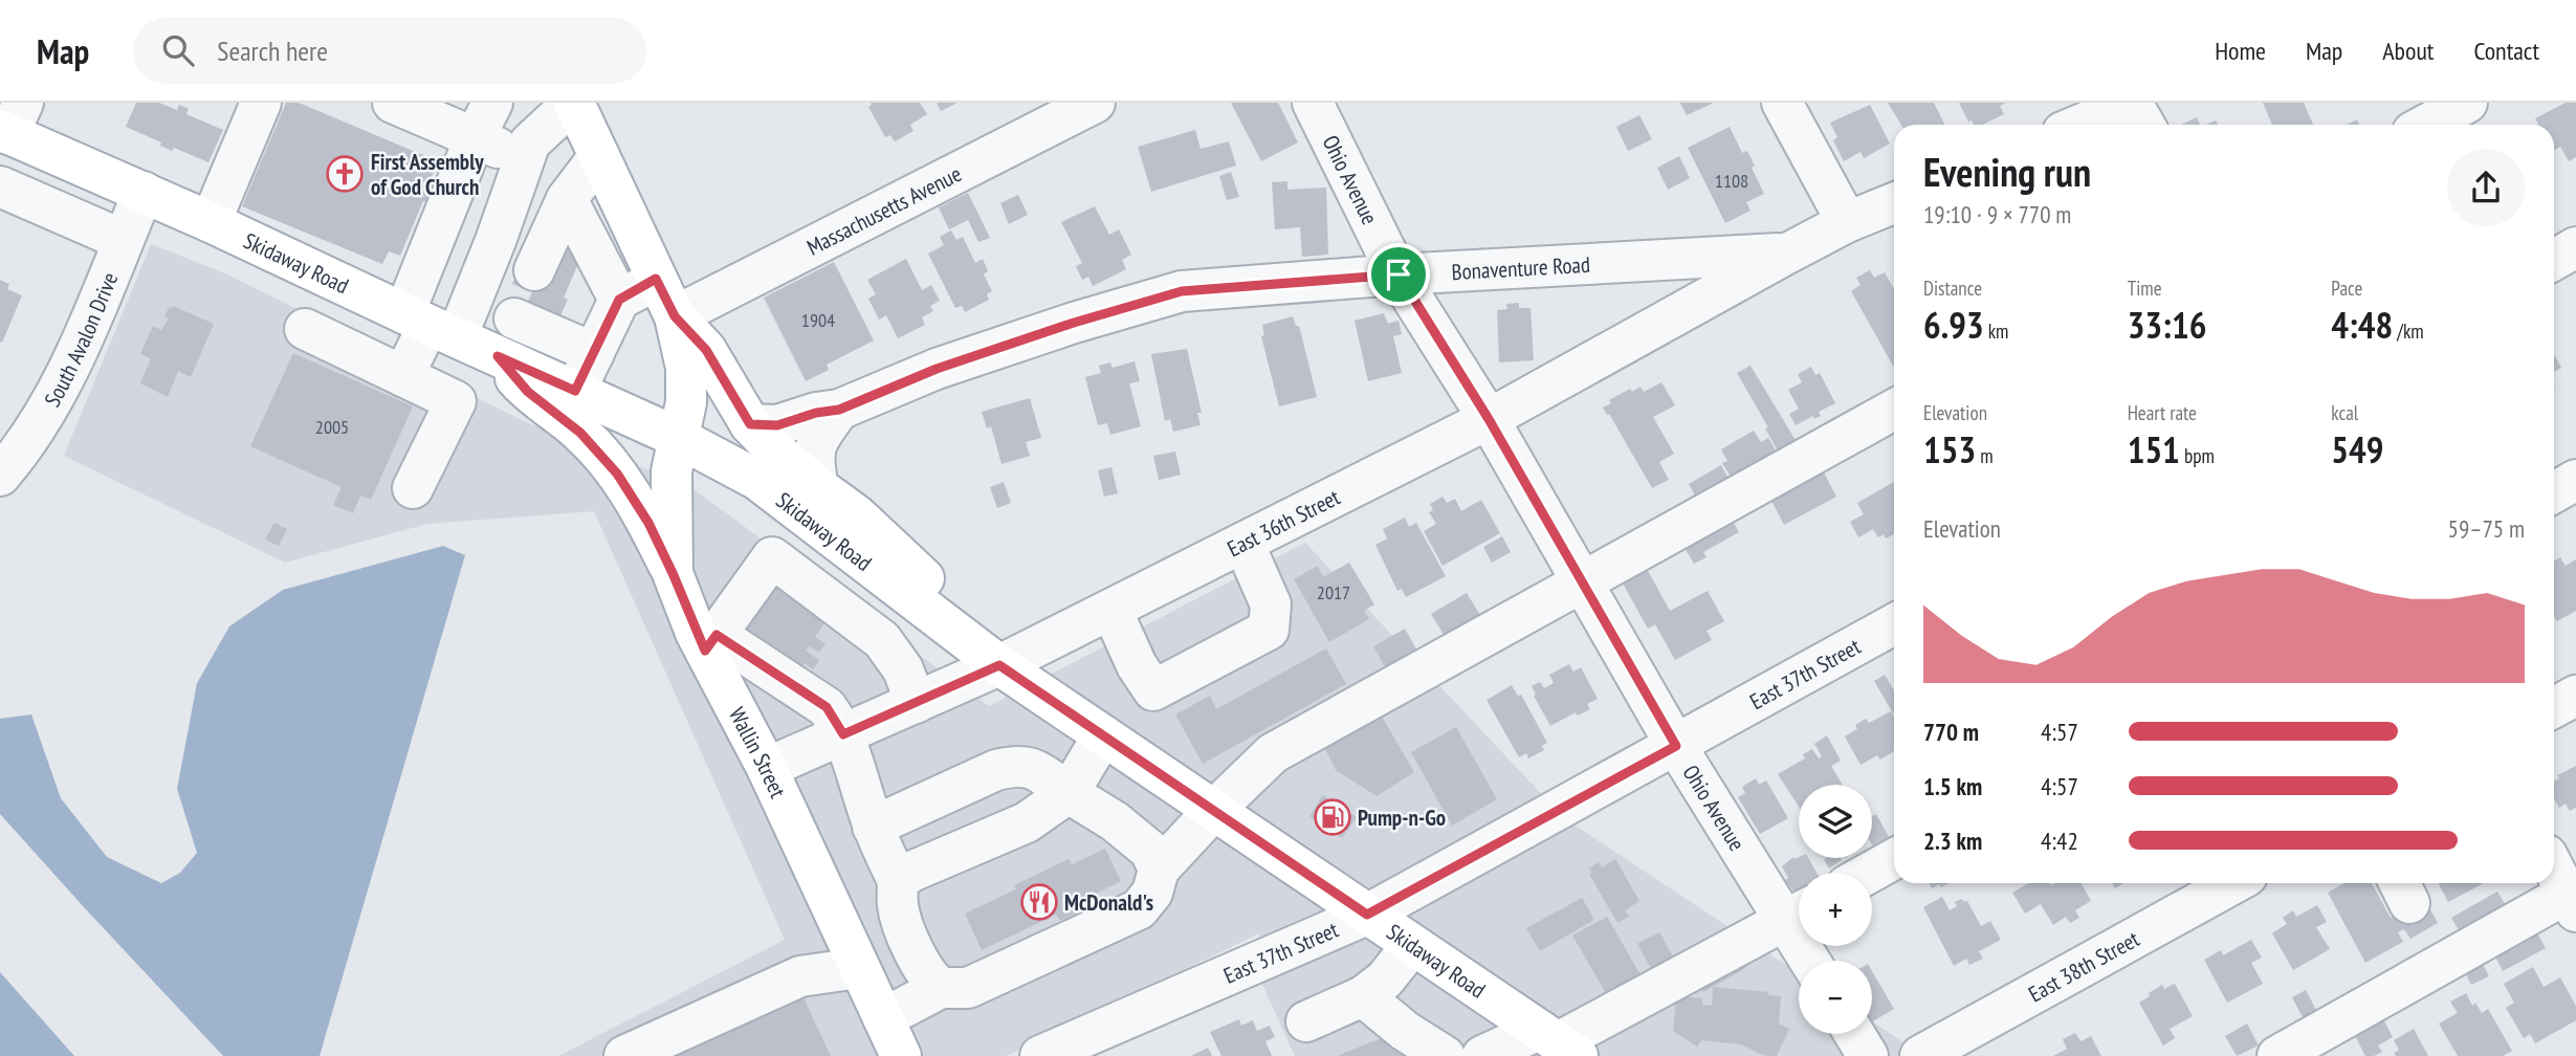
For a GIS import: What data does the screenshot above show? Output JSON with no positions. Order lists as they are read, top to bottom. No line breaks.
{"streets":{"main road":["Skidaway Road","Wallin Street"],"street":["Ohio Avenue","Massachusetts Avenue","Bonaventure Road","South Avalon Drive","East 36th Street","East 37th Street","East 38th Street"]},"crossings":[["Ohio Avenue","Bonaventure Road"],["Ohio Avenue","East 36th Street"],["Ohio Avenue","East 37th Street"],["Massachusetts Avenue","Wallin Street"],["Skidaway Road","South Avalon Drive"],["Skidaway Road","East 36th Street"],["Skidaway Road","East 37th Street"],["Skidaway Road","Wallin Street"],["Bonaventure Road","East 36th Street"],["East 36th Street","Wallin Street"]],"places":{"church":["First Assembly of God Church"],"fuel station":["Pump-n-Go"],"restaurant":["McDonald's"]},"house_numbers":["1108","1904","2005","2017"],"page":{"header":"Map","search":"Search here","nav":["Home","Map","About","Contact"],"heading":["Evening run","19:10 · 9 × 770 m"],"stats":[["Distance","6.93 km"],["Time","33:16"],["Pace","4:48 /km"],["Elevation","153 m"],["Heart rate","151 bpm"],["kcal","549"]],"chart":["Elevation","59–75 m"],"list":[{"name":"770 m","note":"4:57"},{"name":"1.5 km","note":"4:57"},{"name":"2.3 km","note":"4:42"}],"map_buttons":["+","−"]}}
